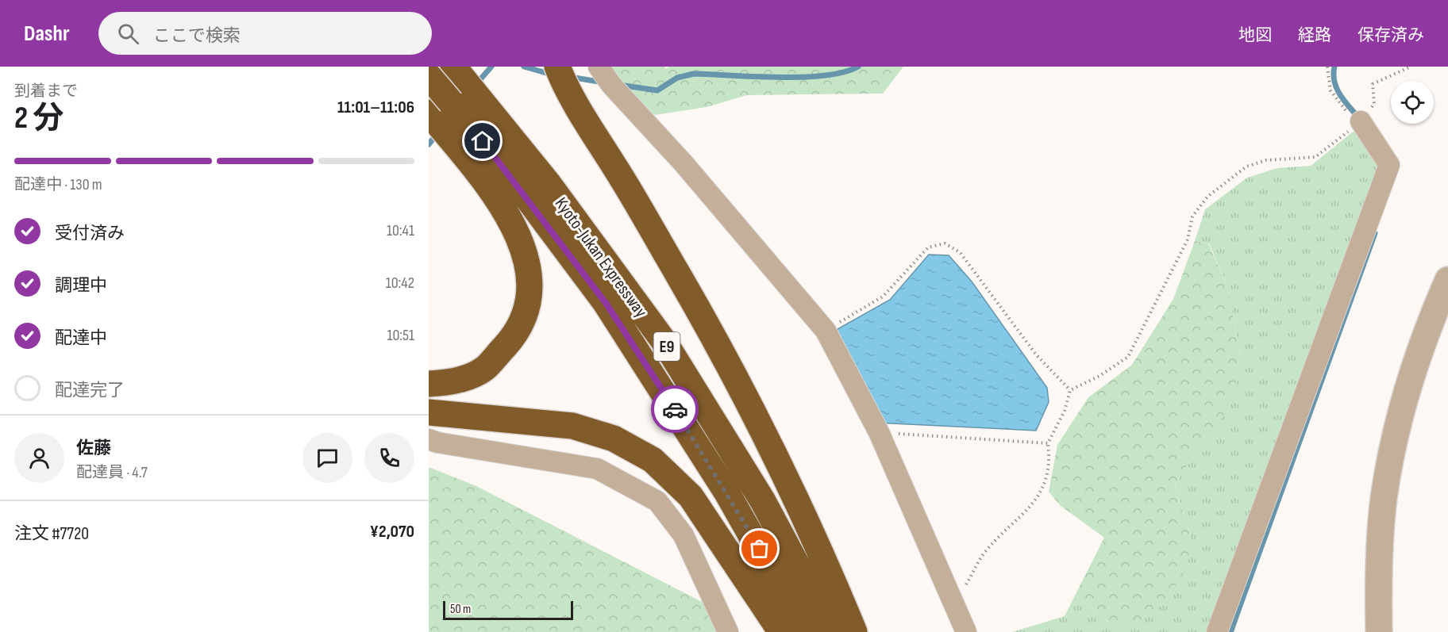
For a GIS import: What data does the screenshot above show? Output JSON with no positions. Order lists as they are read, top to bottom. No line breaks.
{"streets":{"highway":["Kyoto-Jukan Expressway","E9"]},"scale_bar":"50 m","page":{"header":"Dashr","search":"ここで検索","nav":["地図","経路","保存済み"],"heading":["2 分","到着まで","11:01–11:06"],"panel":["佐藤","配達員 · 4.7","注文 #7720","¥2,070"],"bar":"配達中 · 130 m","list":[["受付済み","10:41"],["調理中","10:42"],["配達中","10:51"],"配達完了"],"scale":"50 m"}}
